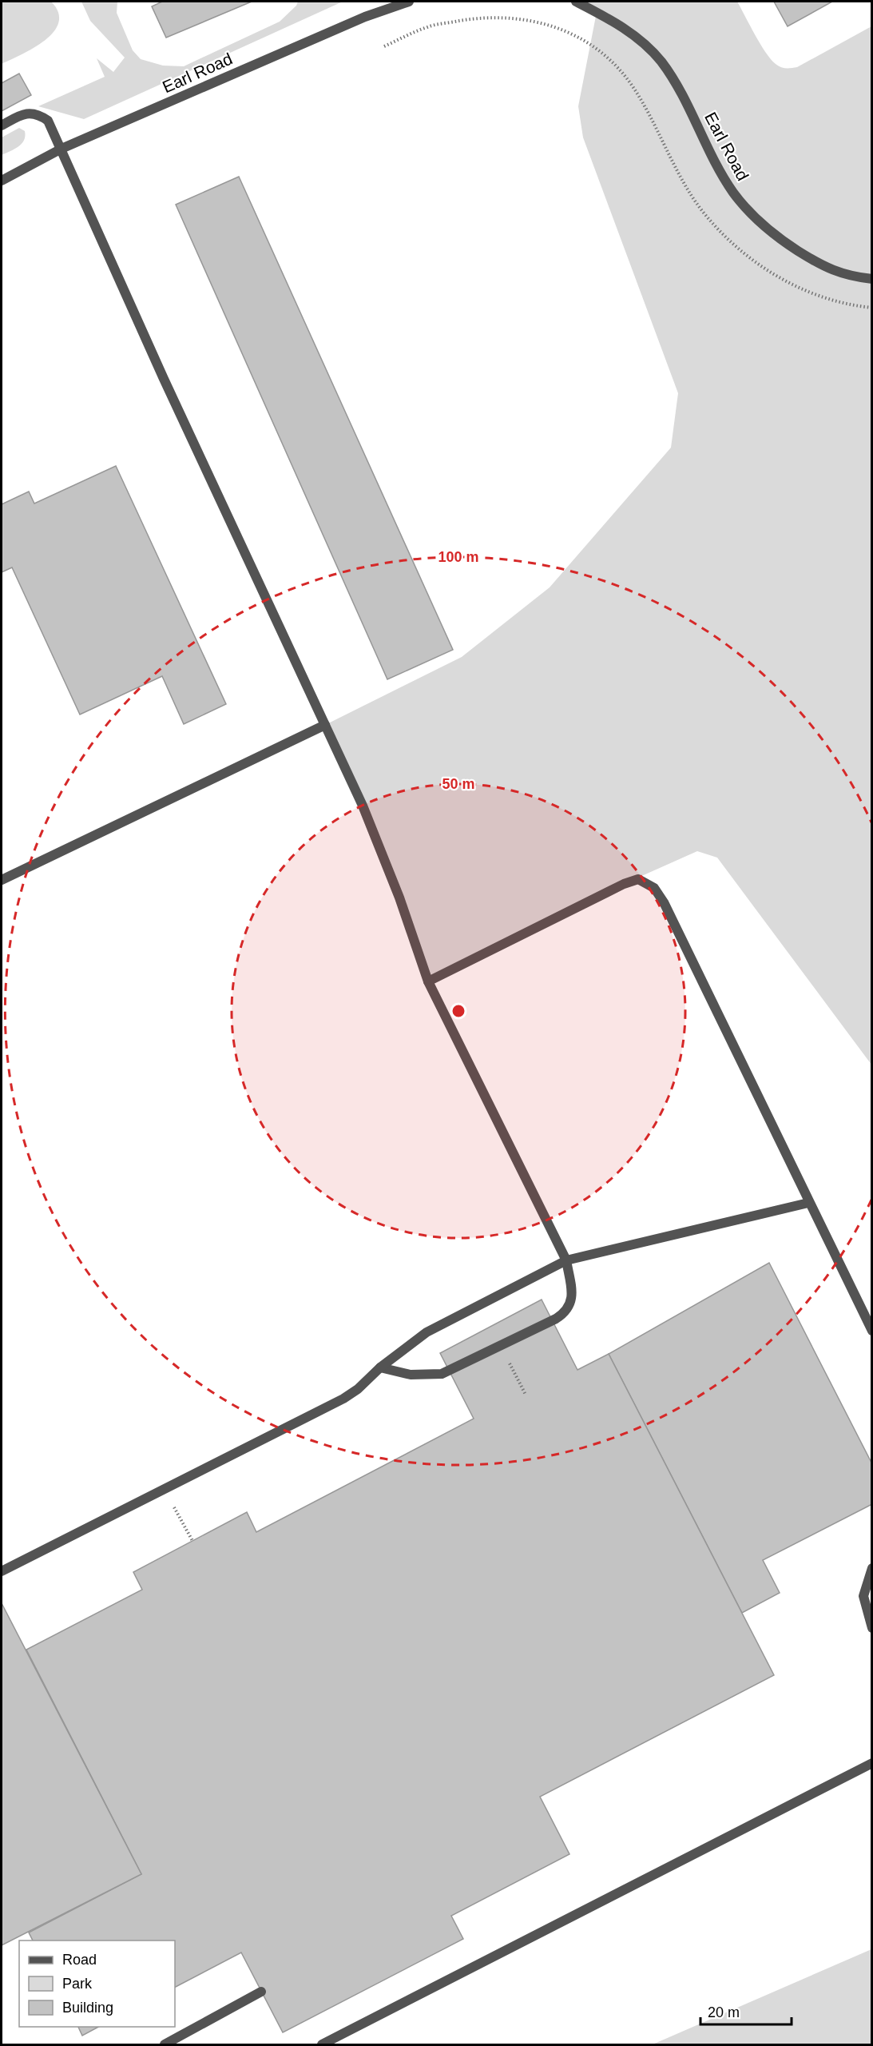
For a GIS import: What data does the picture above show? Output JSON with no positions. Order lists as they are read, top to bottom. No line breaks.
{"streets":{"street":["Earl Road"]},"legend":["Road","Park","Building"],"scale_bar":"20 m","rings":["100 m","50 m"]}
